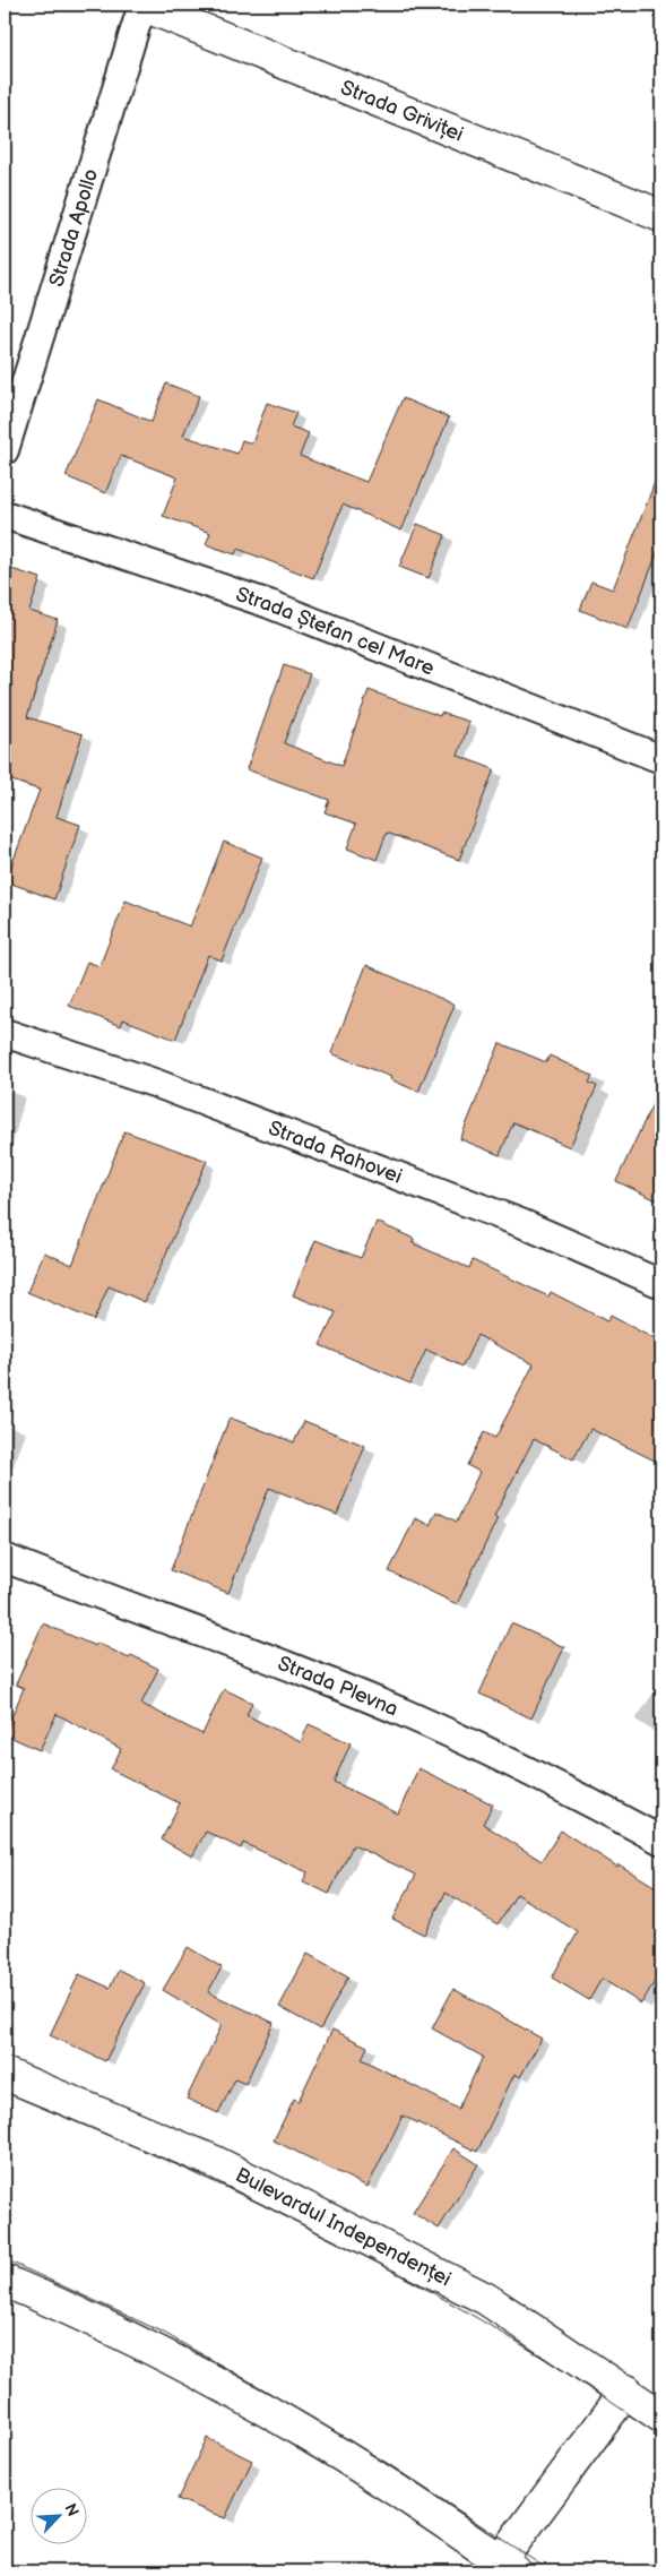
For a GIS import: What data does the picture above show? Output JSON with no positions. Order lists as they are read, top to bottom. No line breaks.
{"streets":{"main road":["Strada Griviței","Bulevardul Independenței"],"street":["Strada Apollo","Strada Ștefan cel Mare","Strada Rahovei","Strada Plevna"]},"crossings":[["Strada Griviței","Strada Apollo"]],"north":"top right"}
